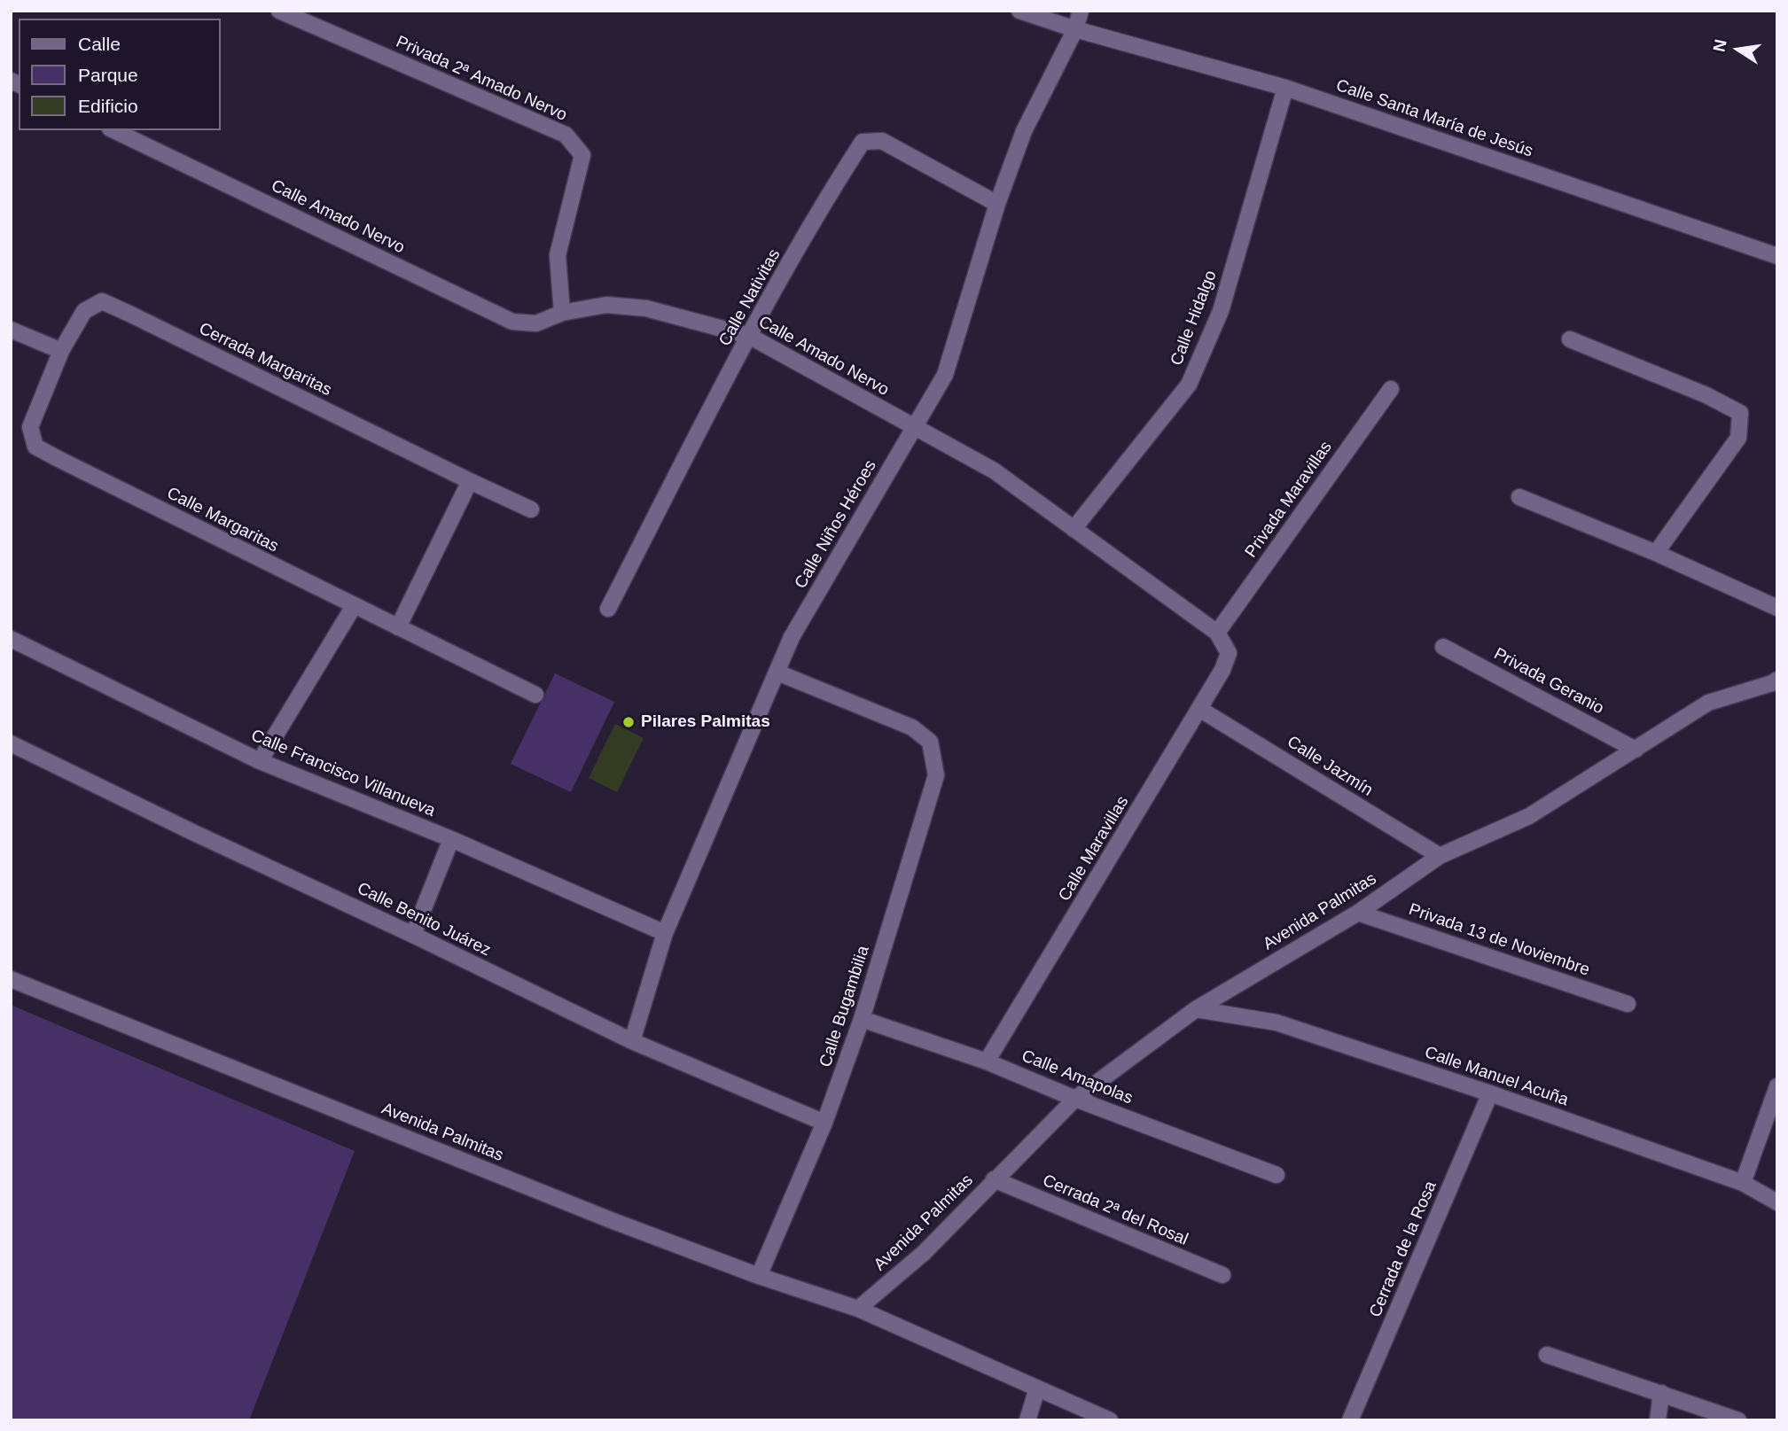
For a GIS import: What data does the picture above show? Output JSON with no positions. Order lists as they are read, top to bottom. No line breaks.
{"streets":{"street":["Privada 2ª Amado Nervo","Calle Santa María de Jesús","Calle Amado Nervo","Calle Nativitas","Calle Hidalgo","Cerrada Margaritas","Privada Maravillas","Calle Margaritas","Calle Niños Héroes","Privada Geranio","Calle Jazmín","Calle Francisco Villanueva","Calle Maravillas","Avenida Palmitas","Calle Benito Juárez","Privada 13 de Noviembre","Calle Bugambilia","Calle Manuel Acuña","Calle Amapolas","Cerrada 2ª del Rosal","Cerrada de la Rosa"]},"crossings":[["Privada 2ª Amado Nervo","Calle Amado Nervo"],["Calle Santa María de Jesús","Calle Hidalgo"],["Calle Santa María de Jesús","Calle Niños Héroes"],["Calle Amado Nervo","Calle Nativitas"],["Calle Amado Nervo","Calle Hidalgo"],["Calle Amado Nervo","Privada Maravillas"],["Calle Amado Nervo","Calle Niños Héroes"],["Calle Amado Nervo","Calle Maravillas"],["Calle Nativitas","Calle Niños Héroes"],["Cerrada Margaritas","Calle Margaritas"],["Calle Niños Héroes","Calle Francisco Villanueva"],["Calle Niños Héroes","Calle Benito Juárez"],["Calle Niños Héroes","Calle Bugambilia"],["Privada Geranio","Avenida Palmitas"],["Calle Jazmín","Calle Maravillas"],["Calle Jazmín","Avenida Palmitas"],["Calle Maravillas","Calle Amapolas"],["Avenida Palmitas","Privada 13 de Noviembre"],["Avenida Palmitas","Calle Bugambilia"],["Avenida Palmitas","Calle Manuel Acuña"],["Avenida Palmitas","Calle Amapolas"],["Avenida Palmitas","Cerrada 2ª del Rosal"],["Calle Benito Juárez","Calle Bugambilia"],["Calle Bugambilia","Calle Amapolas"],["Calle Manuel Acuña","Cerrada de la Rosa"]],"places":["Pilares Palmitas"],"legend":["Calle","Parque","Edificio"],"north":"left"}
